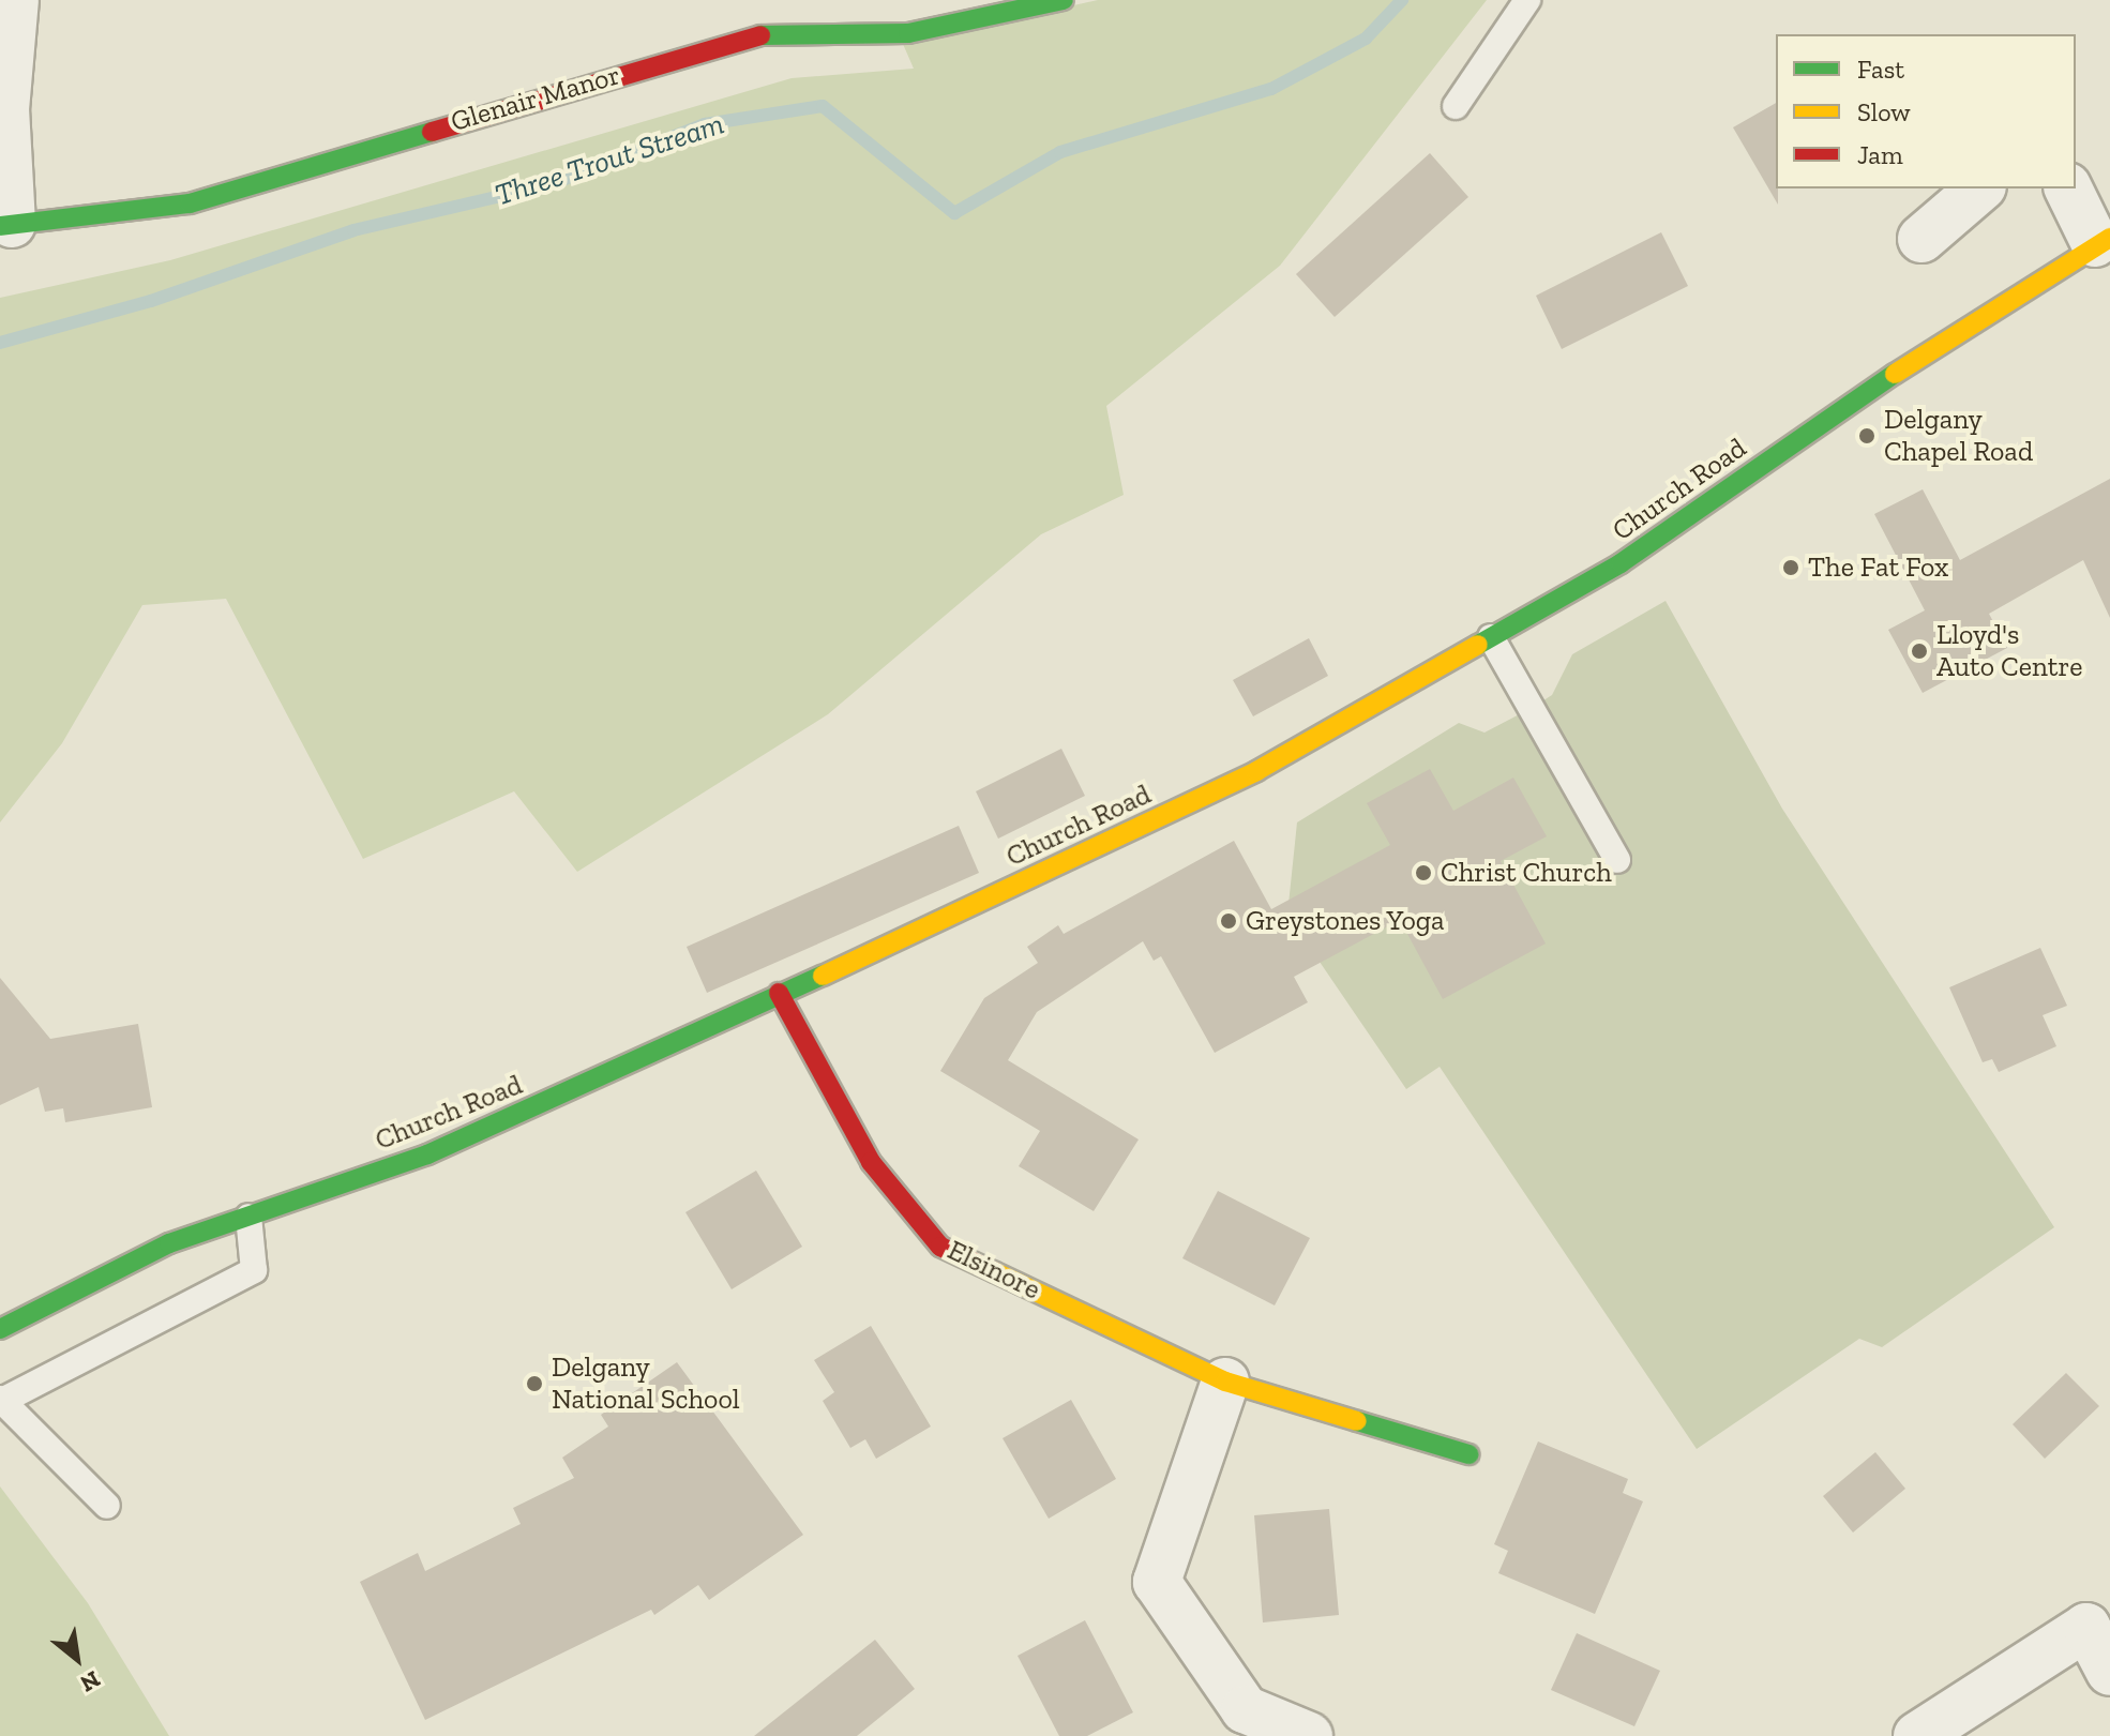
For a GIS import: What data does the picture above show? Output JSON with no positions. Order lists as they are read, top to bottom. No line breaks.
{"streets":{"main road":["Glenair Manor","Church Road","Elsinore"]},"crossings":[["Church Road","Elsinore"]],"water":["Three Trout Stream"],"places":["Delgany Chapel Road","The Fat Fox","Lloyd's Auto Centre","Christ Church","Greystones Yoga","Delgany National School"],"legend":["Fast","Slow","Jam"],"north":"bottom right"}
